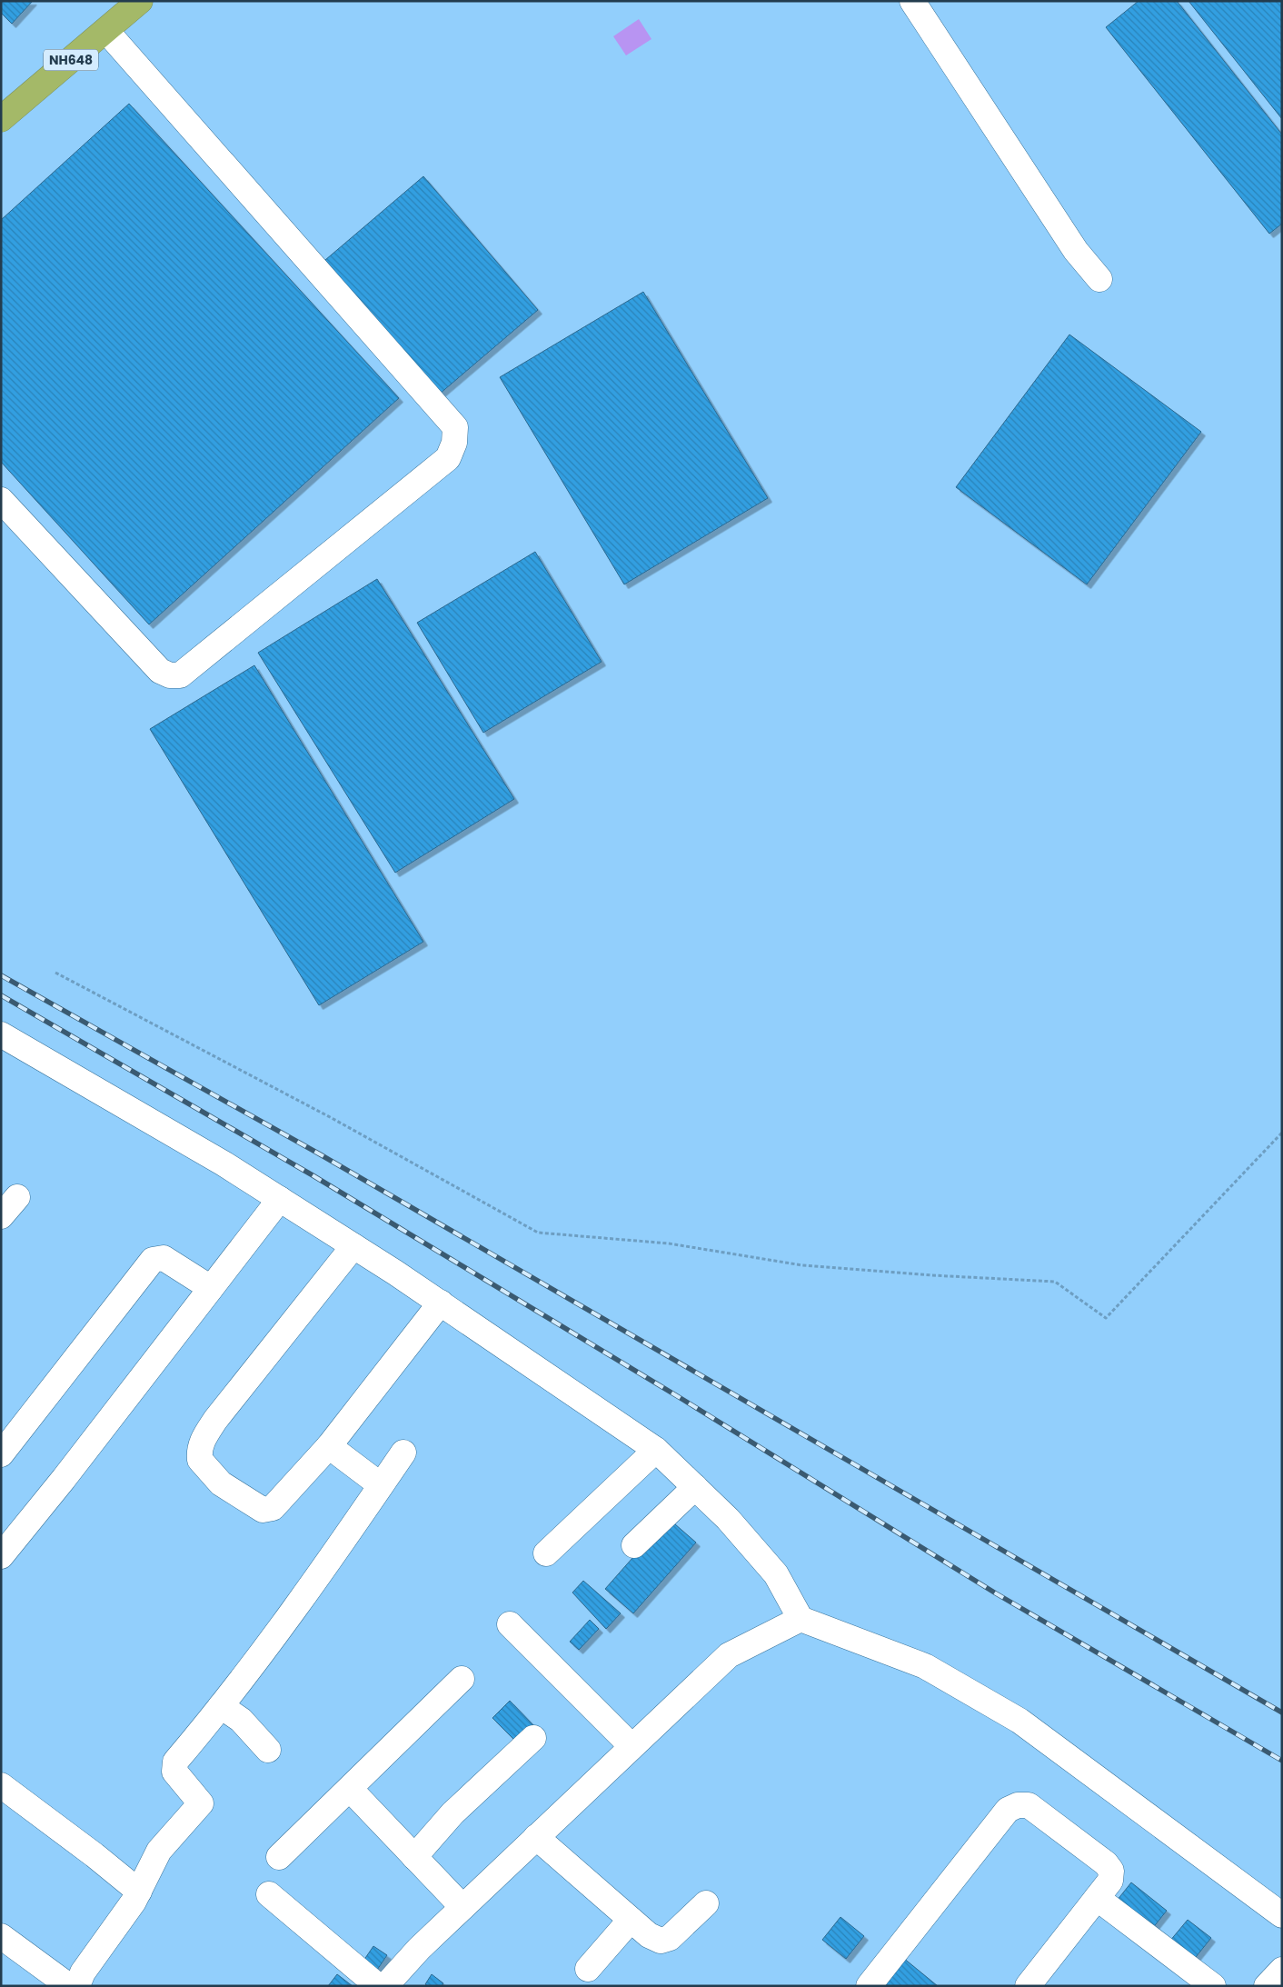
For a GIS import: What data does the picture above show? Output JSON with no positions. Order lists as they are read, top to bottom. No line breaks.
{"streets":{"highway":["NH648"]}}
